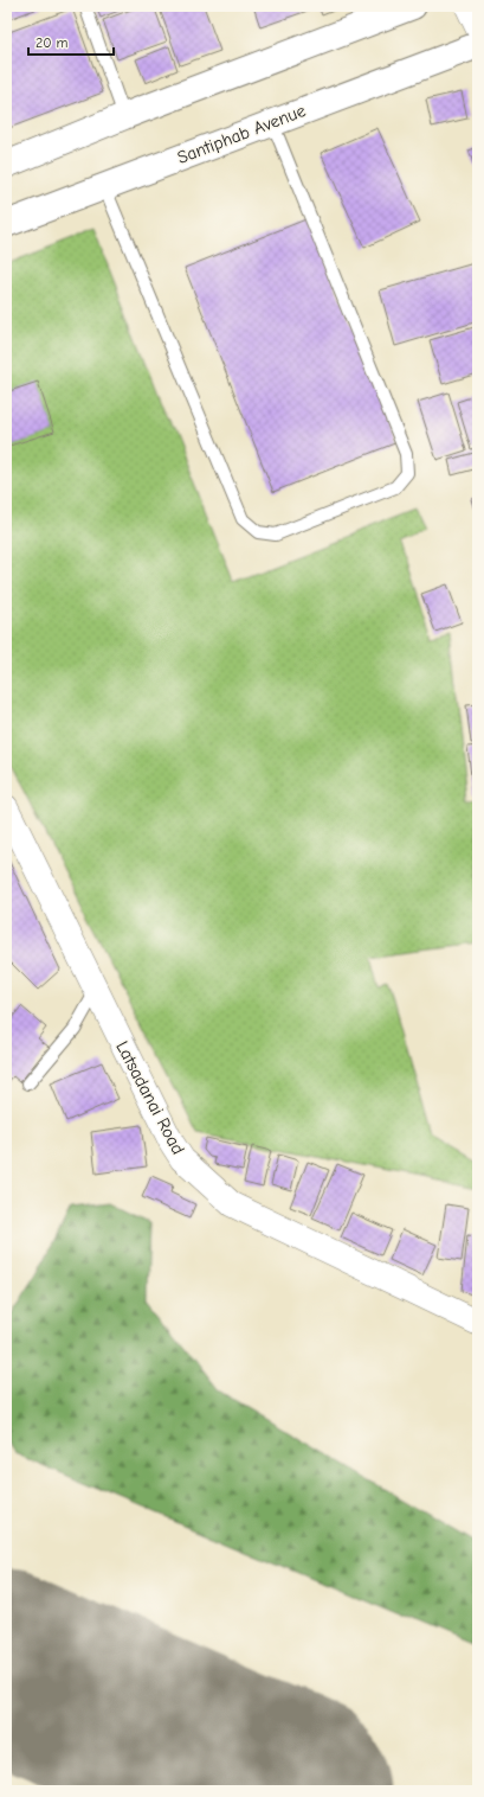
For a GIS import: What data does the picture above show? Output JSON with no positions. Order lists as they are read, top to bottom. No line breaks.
{"streets":{"street":["Santiphab Avenue","Latsadanai Road"]},"scale_bar":"20 m"}
